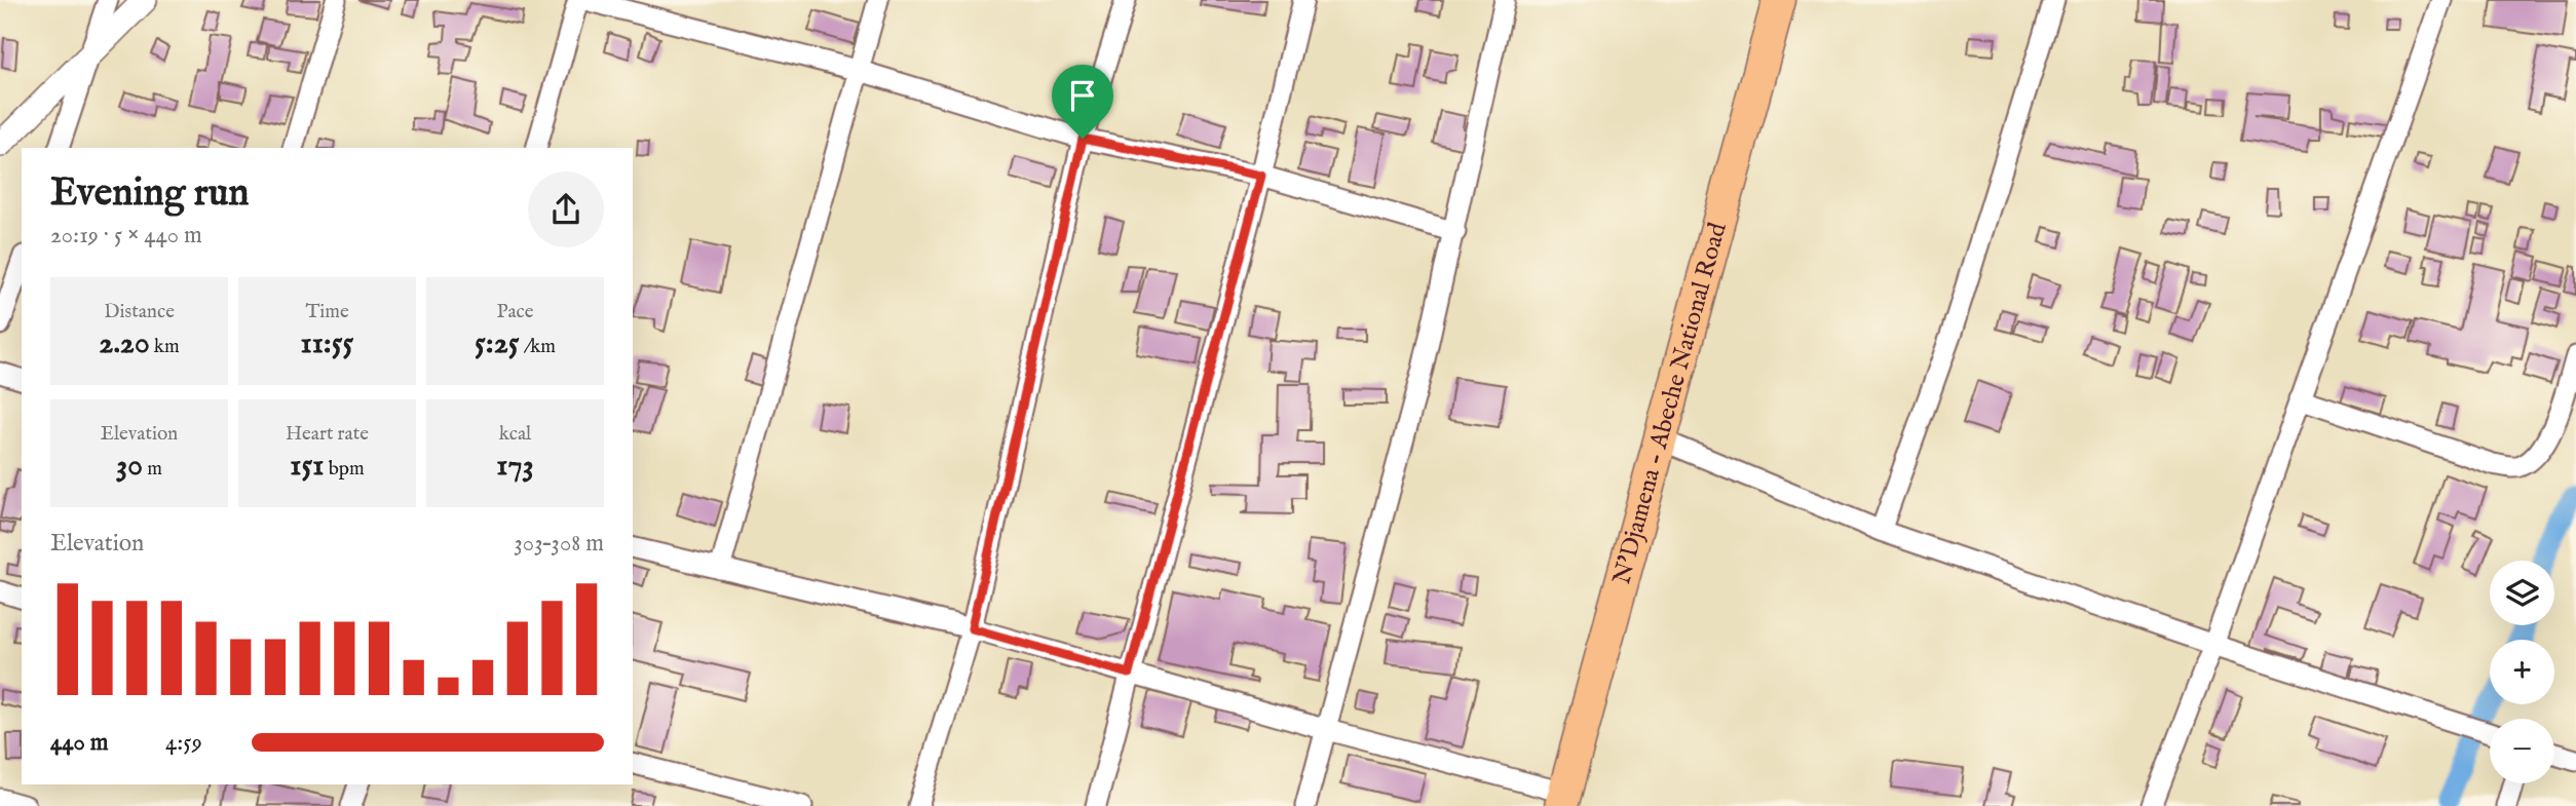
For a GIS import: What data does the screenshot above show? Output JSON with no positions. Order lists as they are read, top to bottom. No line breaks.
{"streets":{"highway":["N'Djamena - Abeche National Road"]},"page":{"heading":["Evening run","20:19 · 5 × 440 m"],"stats":[["Distance","2.20 km"],["Time","11:55"],["Pace","5:25 /km"],["Elevation","30 m"],["Heart rate","151 bpm"],["kcal","173"]],"chart":["Elevation","303–308 m"],"map_buttons":["+","−"],"list":[{"name":"440 m","note":"4:59"}]}}
